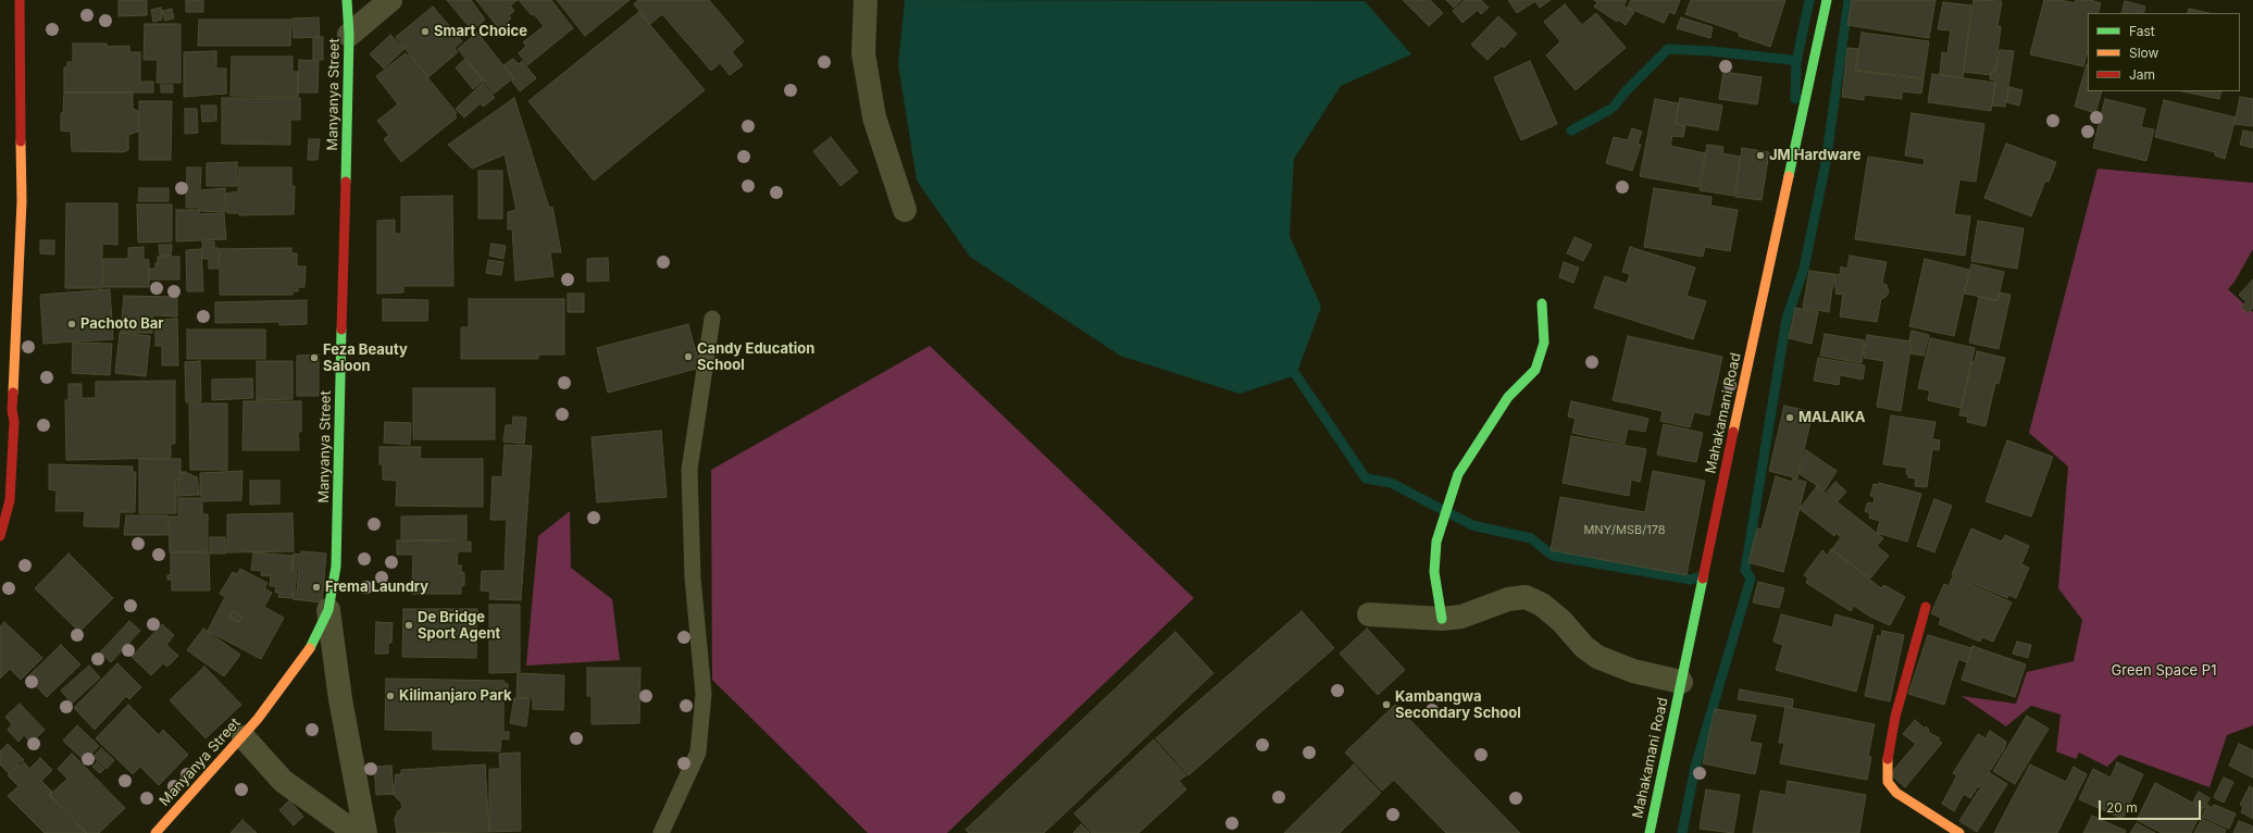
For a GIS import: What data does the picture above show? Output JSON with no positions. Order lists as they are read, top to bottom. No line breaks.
{"streets":{"street":["Manyanya Street","Mahakamani Road"]},"parks":["Green Space P1"],"places":["Smart Choice","JM Hardware","Pachoto Bar","Candy Education School","Feza Beauty Saloon","MALAIKA","Frema Laundry","De Bridge Sport Agent","Kilimanjaro Park","Kambangwa Secondary School"],"house_numbers":["MNY/MSB/178"],"legend":["Fast","Slow","Jam"],"scale_bar":"20 m"}
